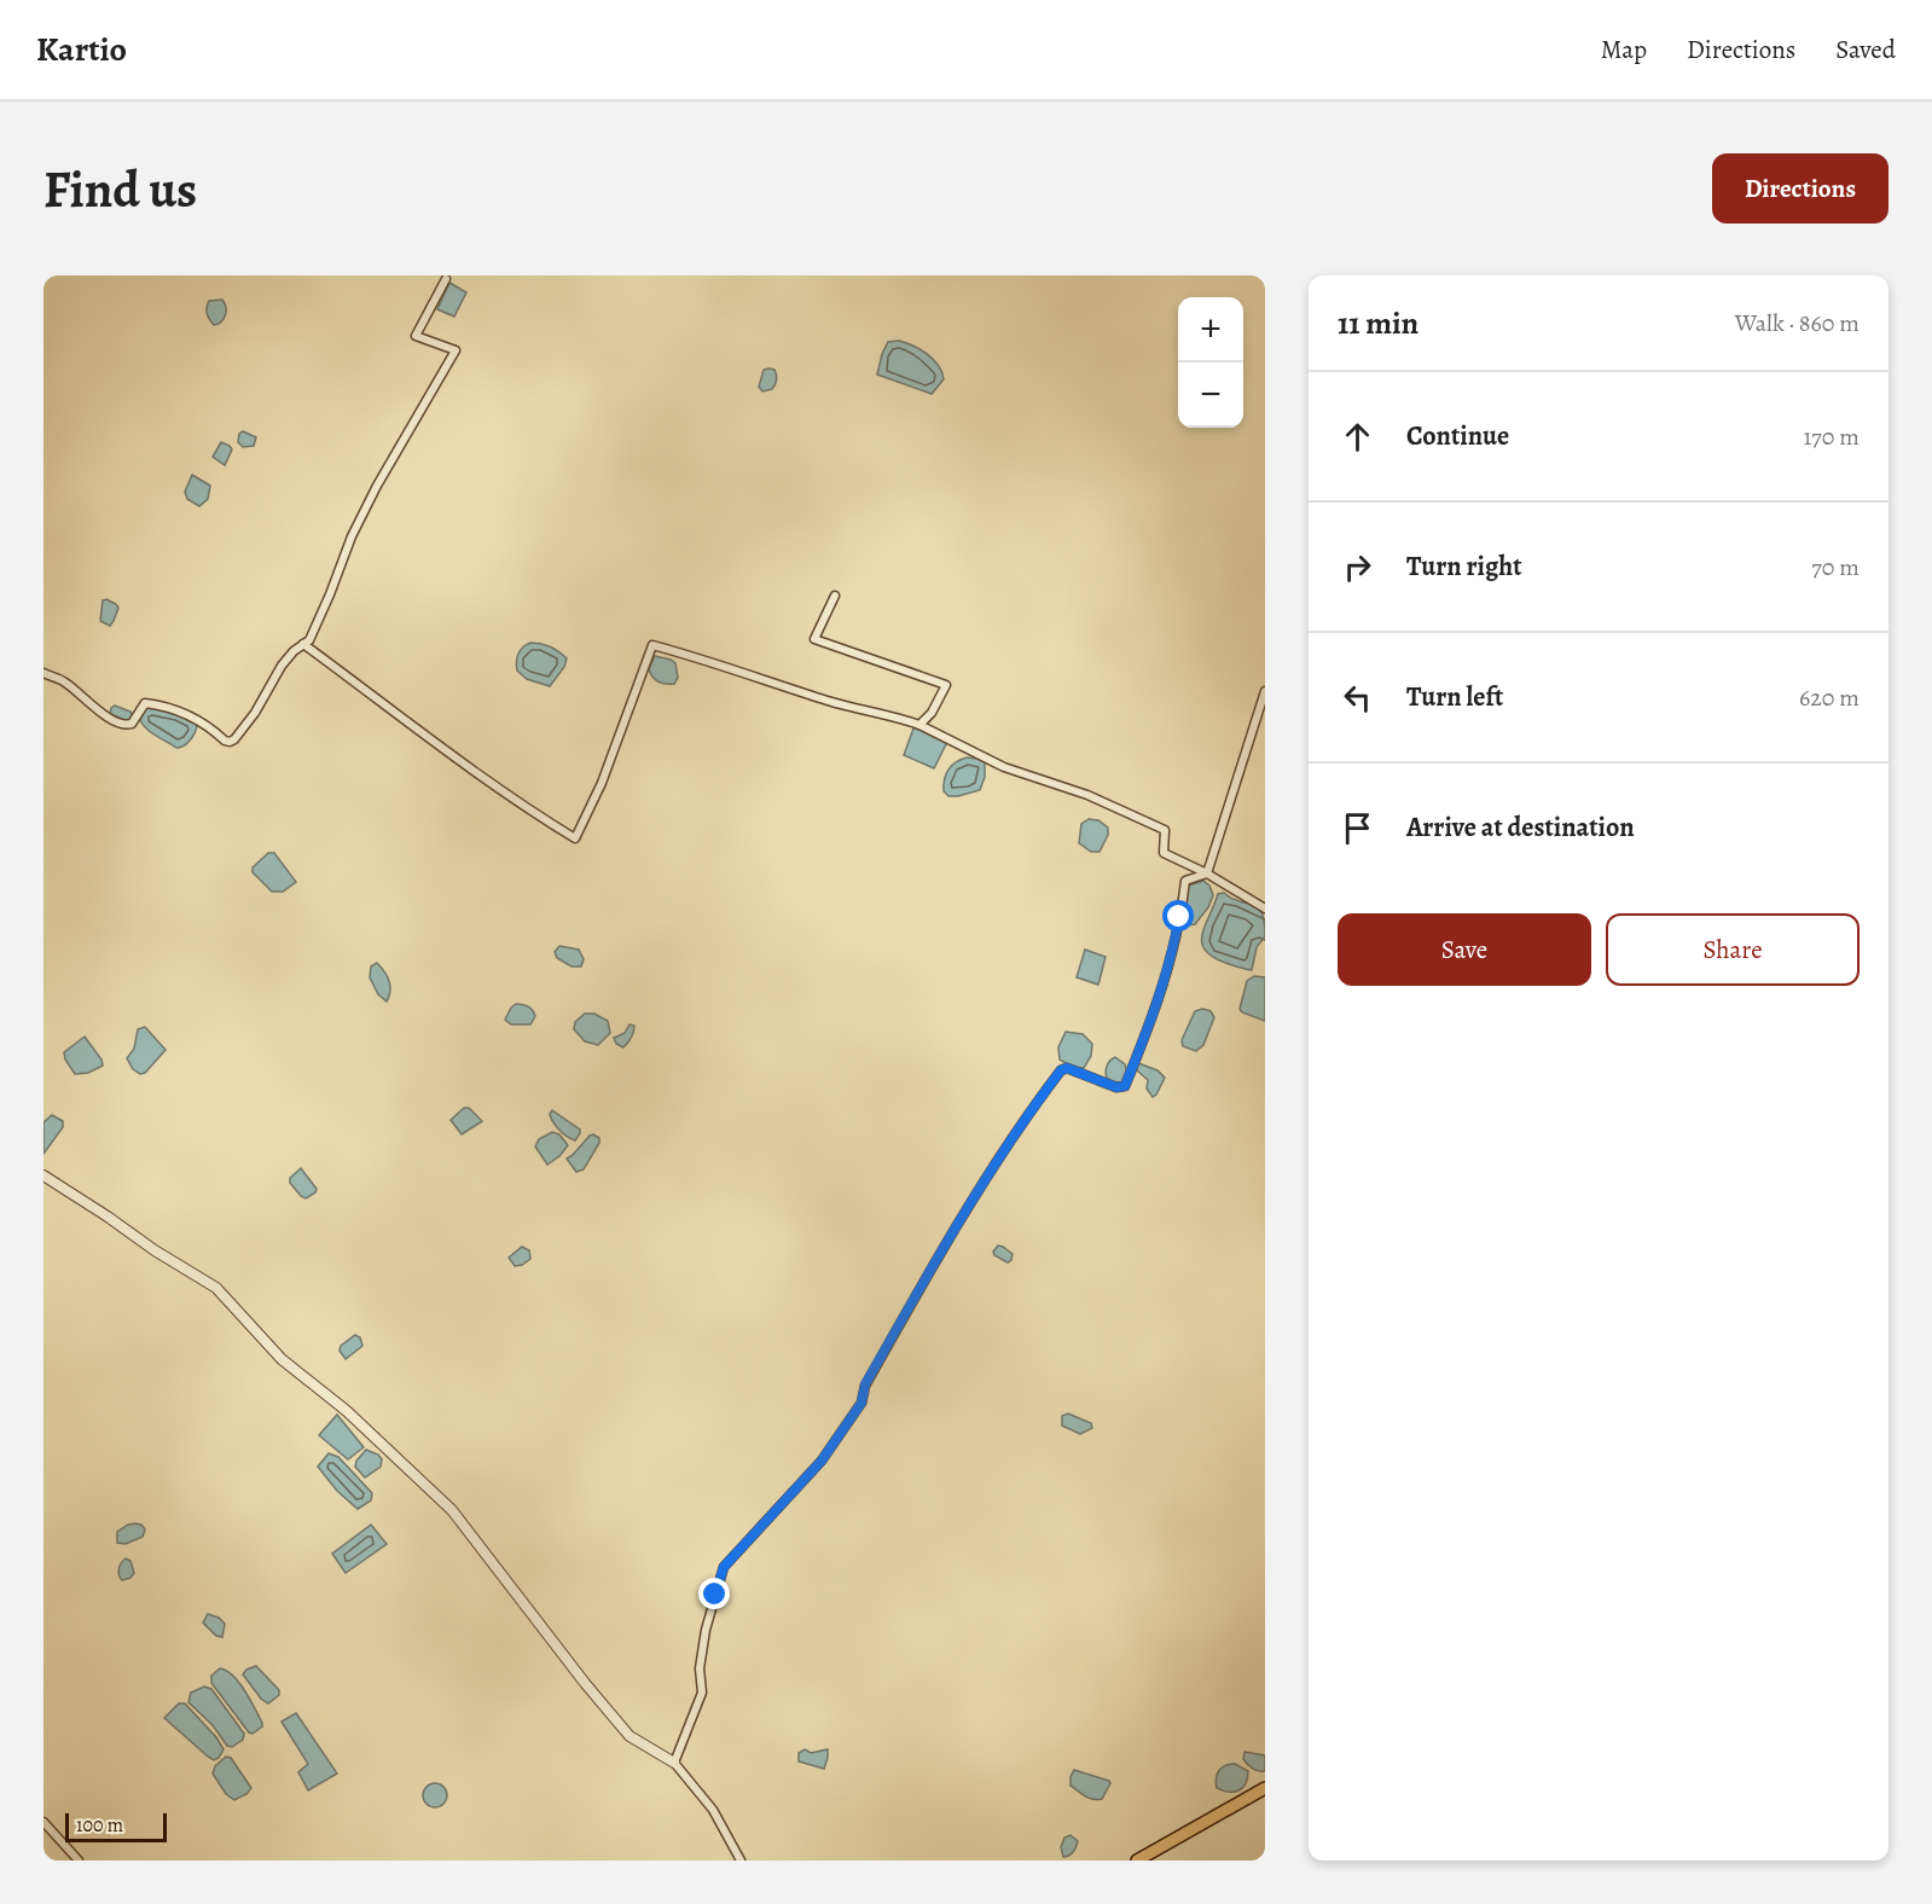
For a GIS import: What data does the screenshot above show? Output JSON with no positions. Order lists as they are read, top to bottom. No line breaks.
{"scale_bar":"100 m","page":{"header":"Kartio","nav":["Map","Directions","Saved"],"buttons":["Directions",["Save","Share"]],"title":"Find us","heading":["11 min","Walk · 860 m"],"map_buttons":["+","−"],"list":[["Continue","170 m"],["Turn right","70 m"],["Turn left","620 m"],"Arrive at destination"],"scale":"100 m"}}
